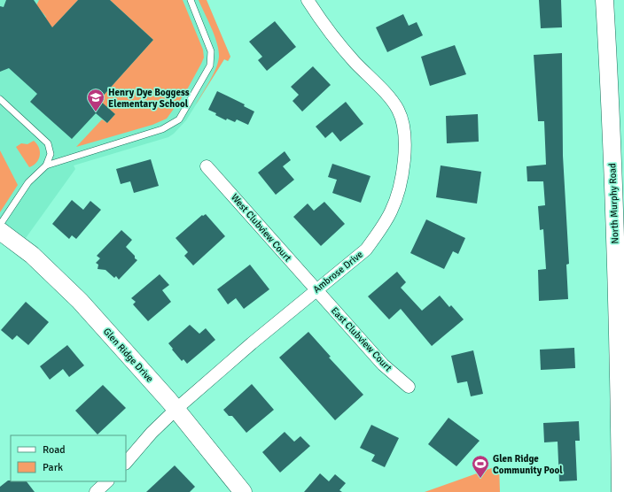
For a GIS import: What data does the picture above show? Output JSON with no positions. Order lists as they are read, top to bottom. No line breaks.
{"streets":{"main road":["North Murphy Road","Glen Ridge Drive"],"street":["West Clubview Court","Ambrose Drive","East Clubview Court"]},"crossings":[["West Clubview Court","Ambrose Drive"],["West Clubview Court","East Clubview Court"],["Ambrose Drive","East Clubview Court"],["Ambrose Drive","Glen Ridge Drive"]],"places":{"school or university":["Henry Dye Boggess Elementary School"],"sports":["Glen Ridge Community Pool"]},"legend":["Road","Park"]}
